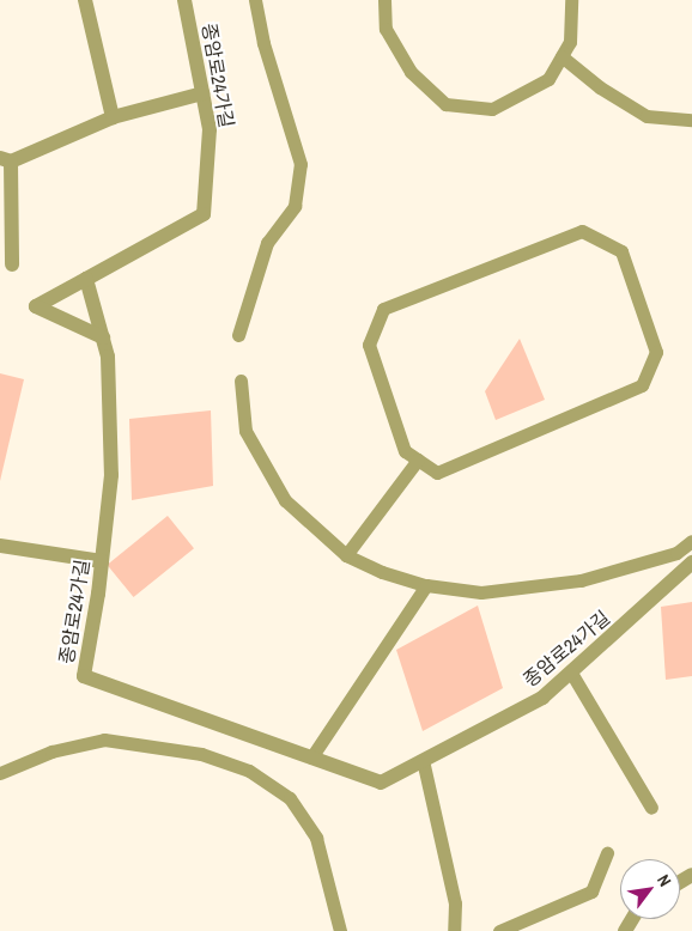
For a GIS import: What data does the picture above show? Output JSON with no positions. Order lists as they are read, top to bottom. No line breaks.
{"streets":{"street":["종암로24가길"]},"north":"top right"}
